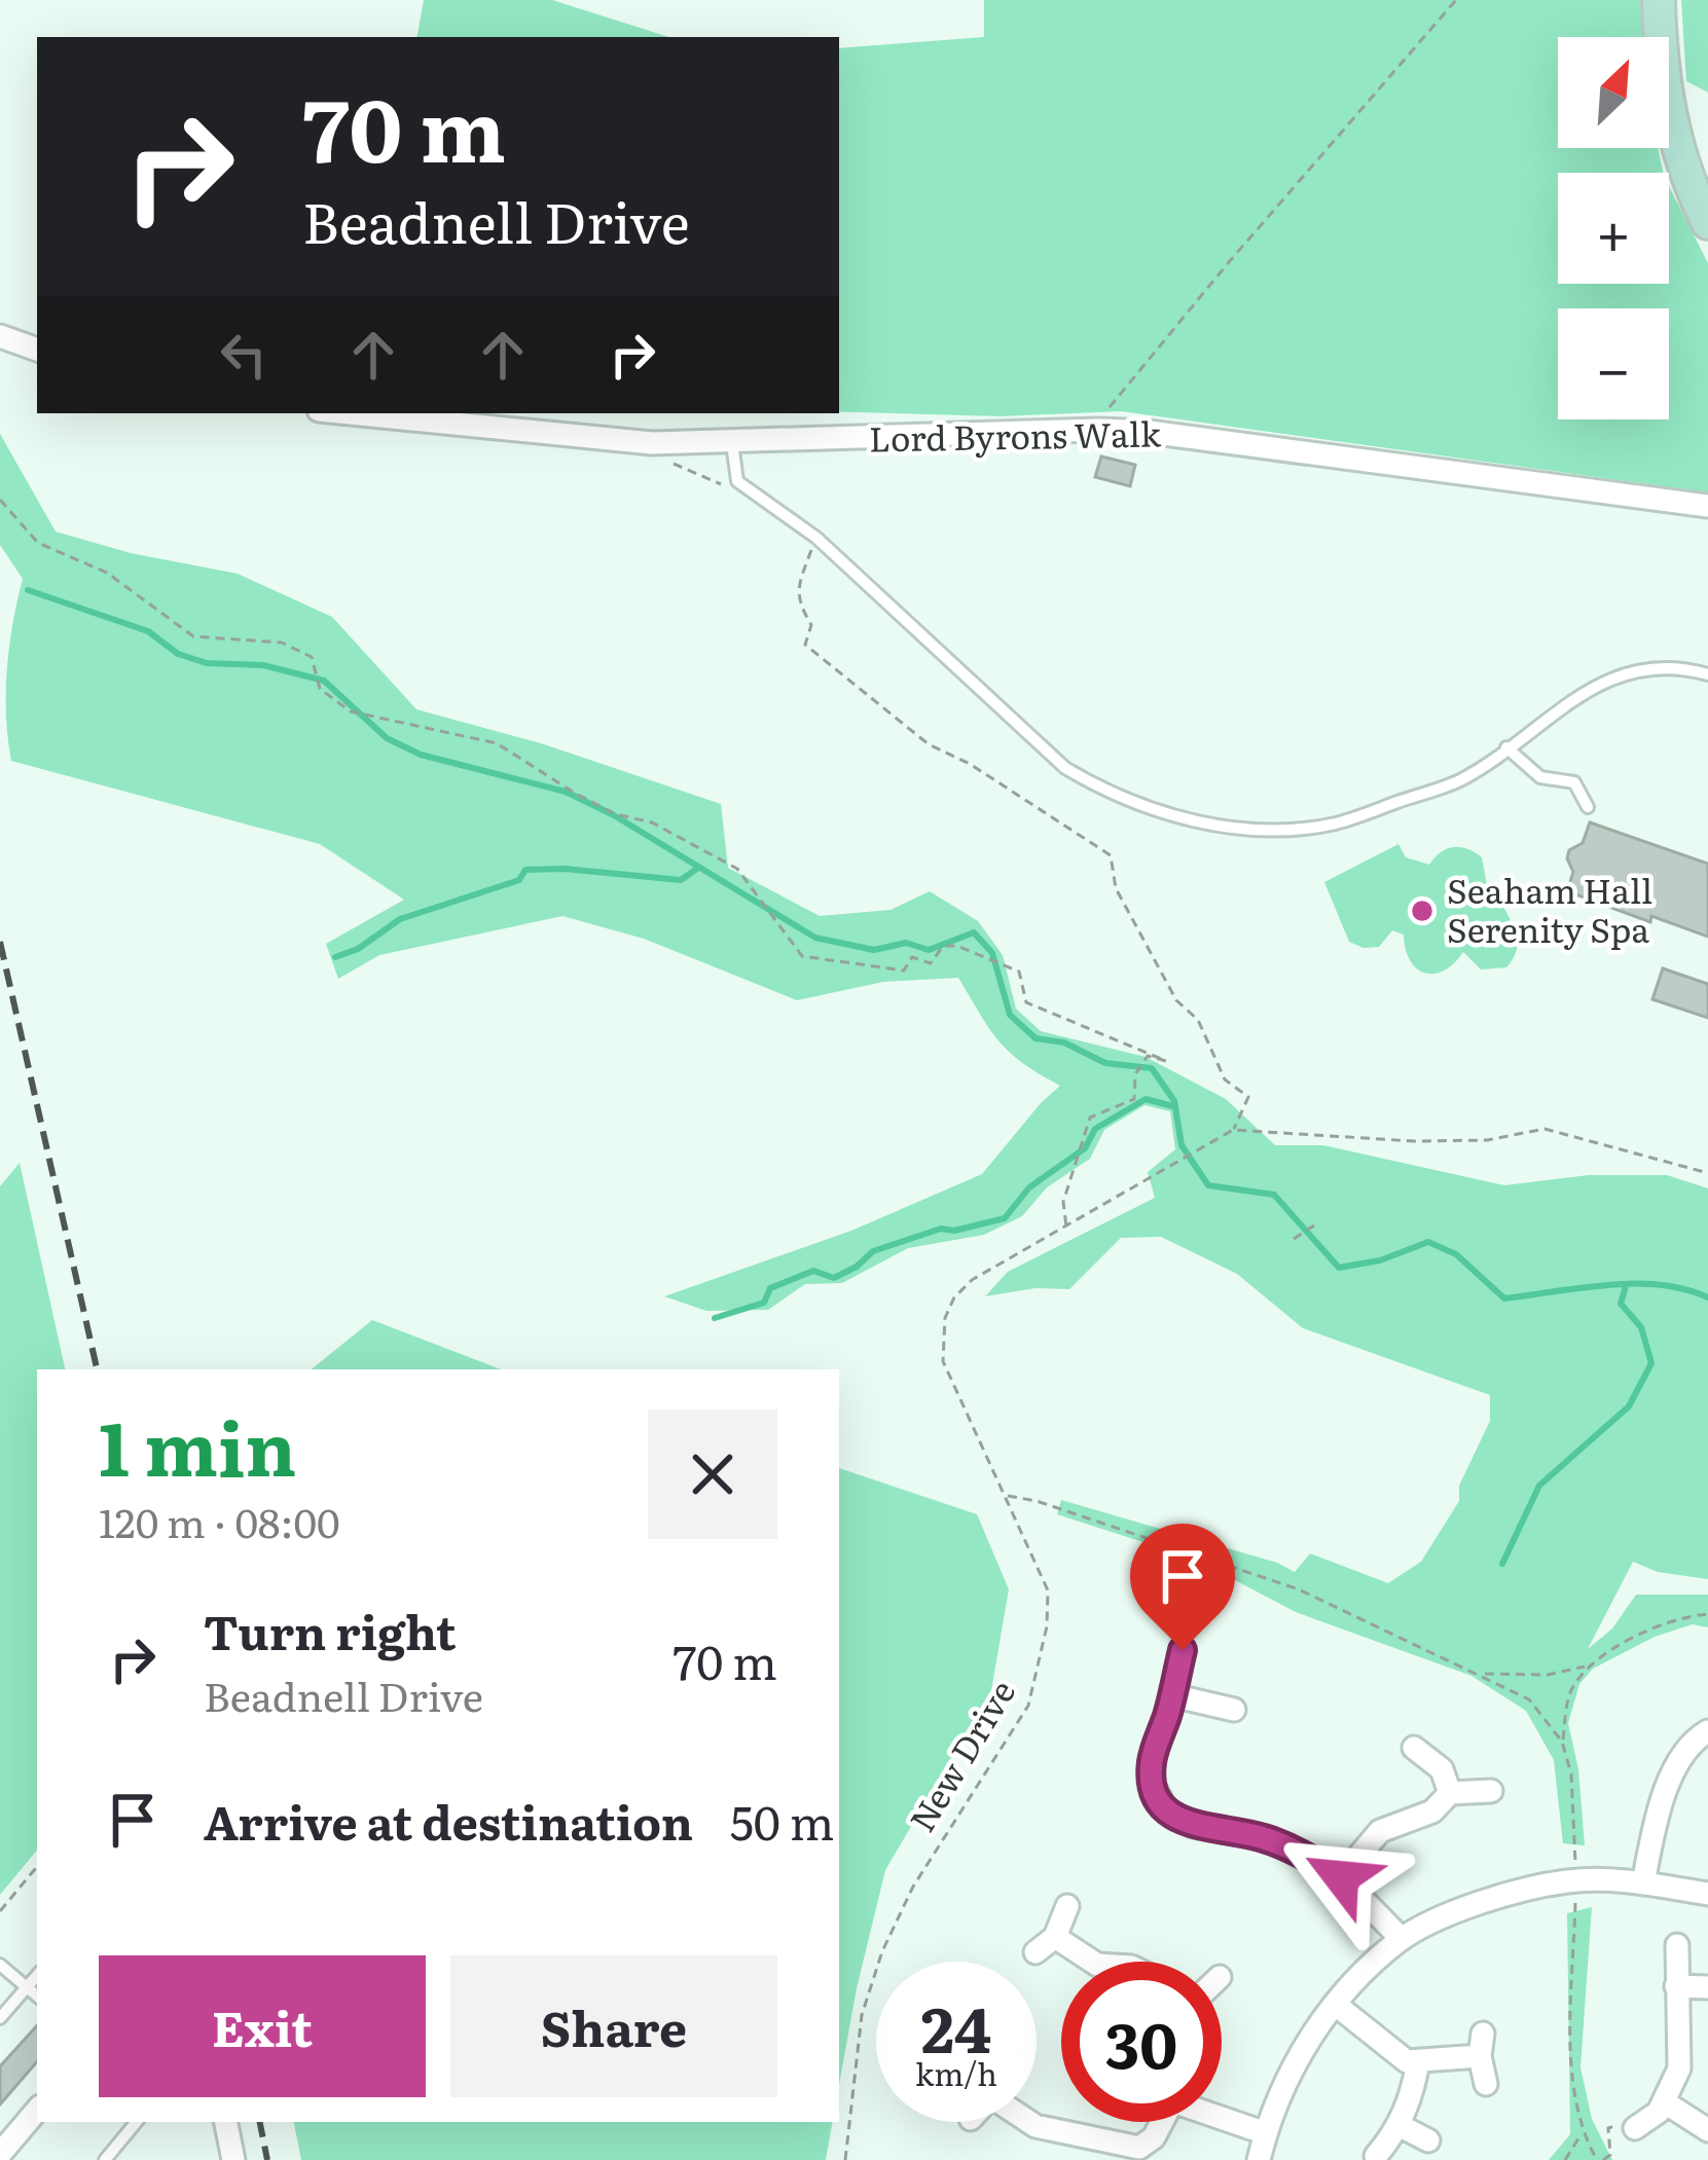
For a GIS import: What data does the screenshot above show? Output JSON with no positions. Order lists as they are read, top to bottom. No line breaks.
{"streets":{"street":["Lord Byrons Walk"],"path":["New Drive"]},"places":["Seaham Hall Serenity Spa"],"north":"top right","page":{"map_buttons":["+","−"],"turn":["70 m","Beadnell Drive"],"heading":["1 min","120 m · 08:00"],"list":[{"name":"Turn right","note":"Beadnell Drive","value":"70 m"},{"name":"Arrive at destination","value":"50 m"}],"buttons":["Exit","Share"],"speed":"24 km/h","limit":"30"}}
